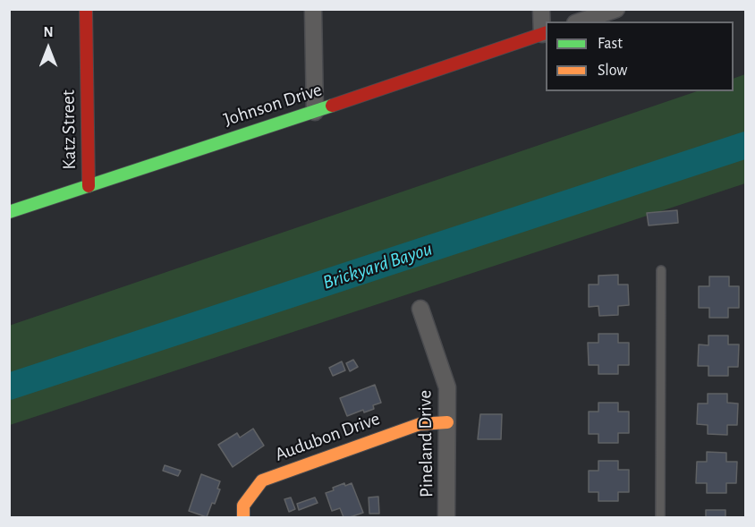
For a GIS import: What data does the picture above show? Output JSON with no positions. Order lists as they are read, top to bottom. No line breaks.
{"streets":{"street":["Johnson Drive","Katz Street","Audubon Drive","Pineland Drive"]},"crossings":[["Johnson Drive","Katz Street"],["Audubon Drive","Pineland Drive"]],"water":["Brickyard Bayou"],"legend":["Fast","Slow"],"north":"top"}
